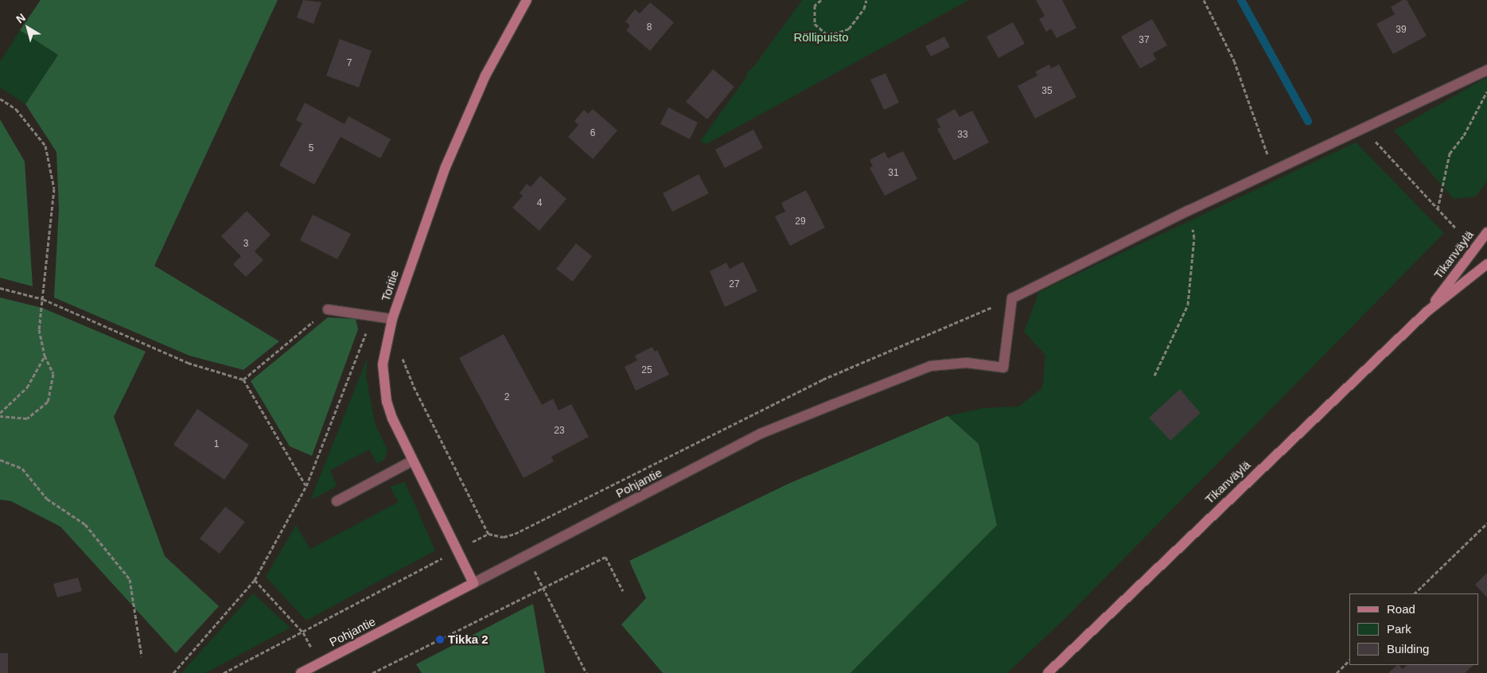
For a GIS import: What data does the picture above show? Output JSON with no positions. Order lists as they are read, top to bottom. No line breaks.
{"streets":{"street":["Tikanväylä","Toritie","Pohjantie"]},"crossings":[["Toritie","Pohjantie"]],"parks":["Röllipuisto"],"places":["Tikka 2"],"house_numbers":["8","39","37","7","35","6","33","5","31","4","29","3","27","25","2","23","1"],"legend":["Road","Park","Building"],"north":"top left"}
